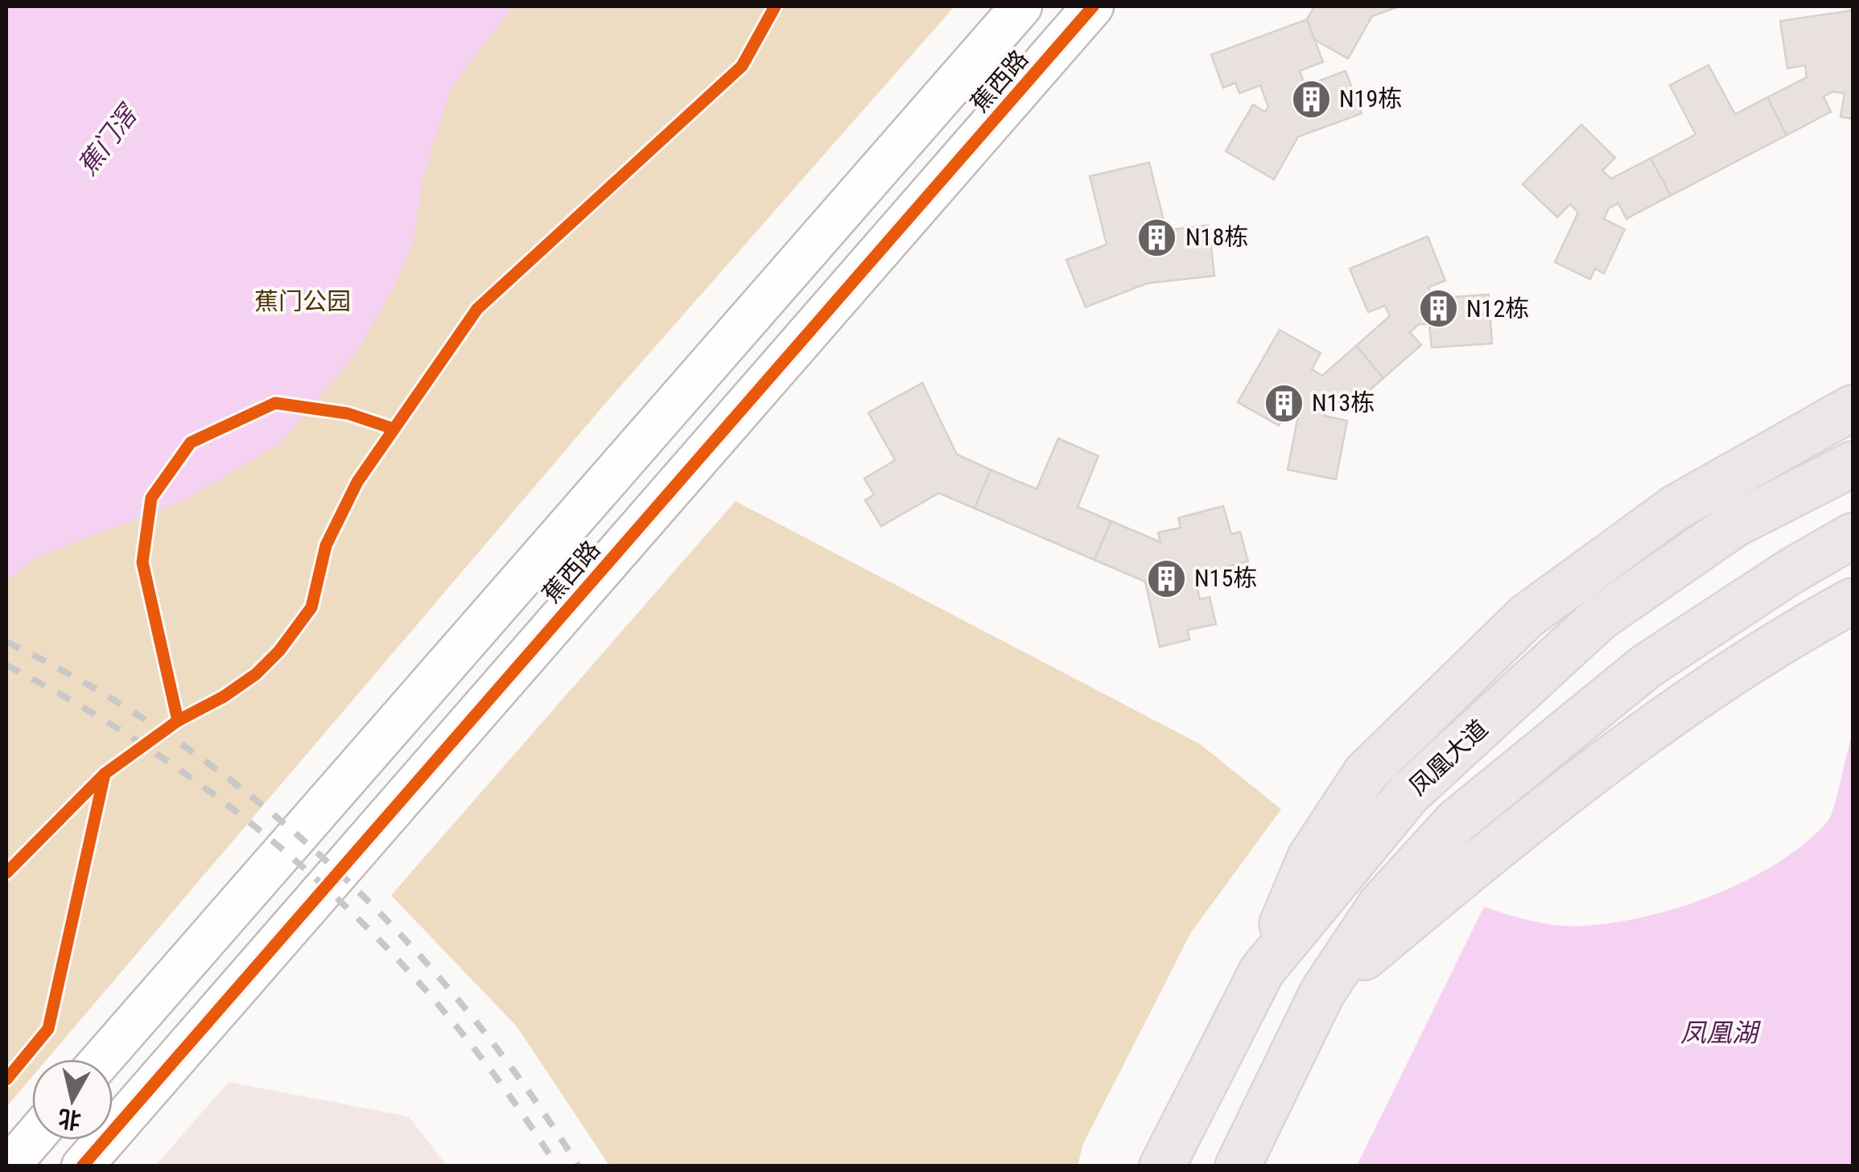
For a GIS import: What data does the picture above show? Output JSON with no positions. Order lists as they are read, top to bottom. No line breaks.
{"streets":{"main road":["凤凰大道"],"street":["蕉西路"]},"water":["蕉门滘","凤凰湖"],"parks":["蕉门公园"],"places":{"building":["N19栋","N18栋","N12栋","N13栋","N15栋"]},"north":"bottom"}
